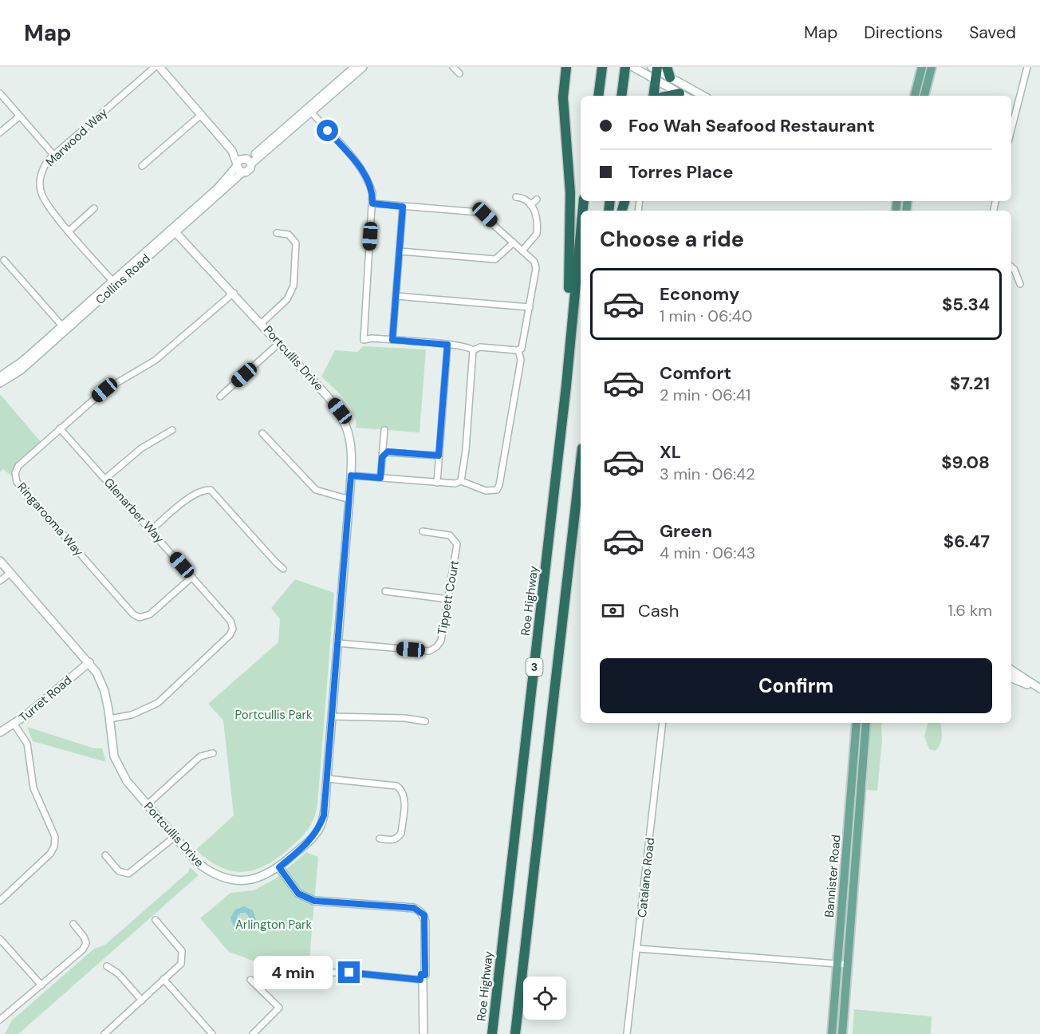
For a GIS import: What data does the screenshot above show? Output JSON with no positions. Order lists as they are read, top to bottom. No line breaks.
{"streets":{"highway":["Roe Highway","3"],"main road":["Bannister Road"],"street":["Marwood Way","Collins Road","Portcullis Drive","Glenarber Way","Ringarooma Way","Tippett Court","Turret Road","Catalano Road"]},"crossings":[["Marwood Way","Collins Road"],["Collins Road","Portcullis Drive"],["Portcullis Drive","Glenarber Way"],["Portcullis Drive","Ringarooma Way"],["Portcullis Drive","Tippett Court"],["Portcullis Drive","Turret Road"],["Glenarber Way","Ringarooma Way"]],"parks":["Portcullis Park","Arlington Park"],"page":{"header":"Map","nav":["Map","Directions","Saved"],"banner":["Foo Wah Seafood Restaurant","Torres Place"],"heading":"Choose a ride","list":[{"name":"Economy","note":"1 min · 06:40","value":"$5.34"},{"name":"Comfort","note":"2 min · 06:41","value":"$7.21"},{"name":"XL","note":"3 min · 06:42","value":"$9.08"},{"name":"Green","note":"4 min · 06:43","value":"$6.47"}],"pay":["Cash","1.6 km"],"buttons":"Confirm","bubble":"4 min"}}
